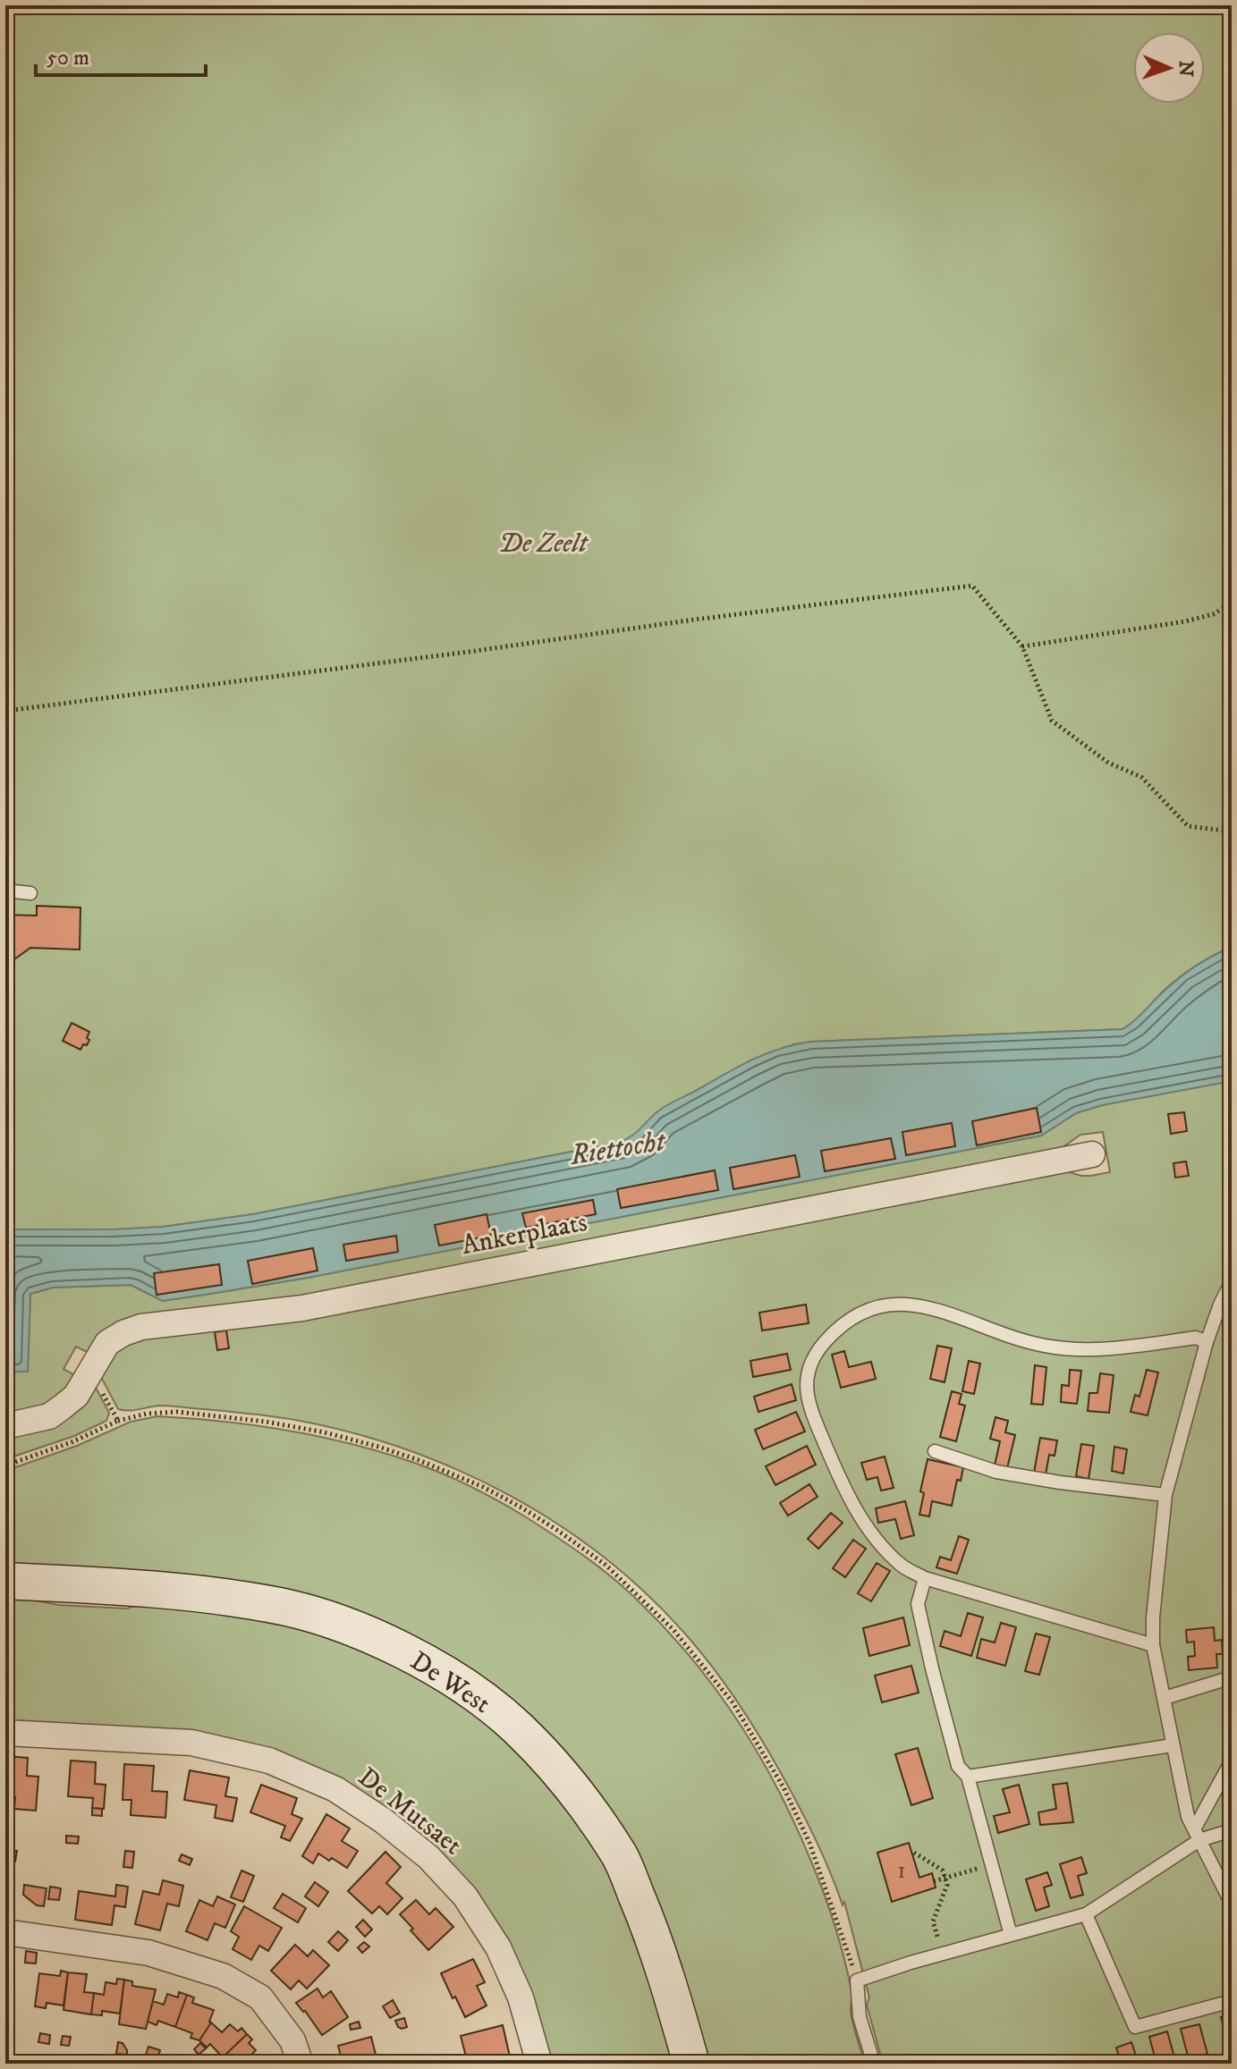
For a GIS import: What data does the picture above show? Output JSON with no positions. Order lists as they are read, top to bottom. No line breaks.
{"streets":{"main road":["De West"],"street":["Ankerplaats","De Mutsaet"]},"water":["Riettocht"],"parks":["De Zeelt"],"house_numbers":["1"],"scale_bar":"50 m","north":"right"}
